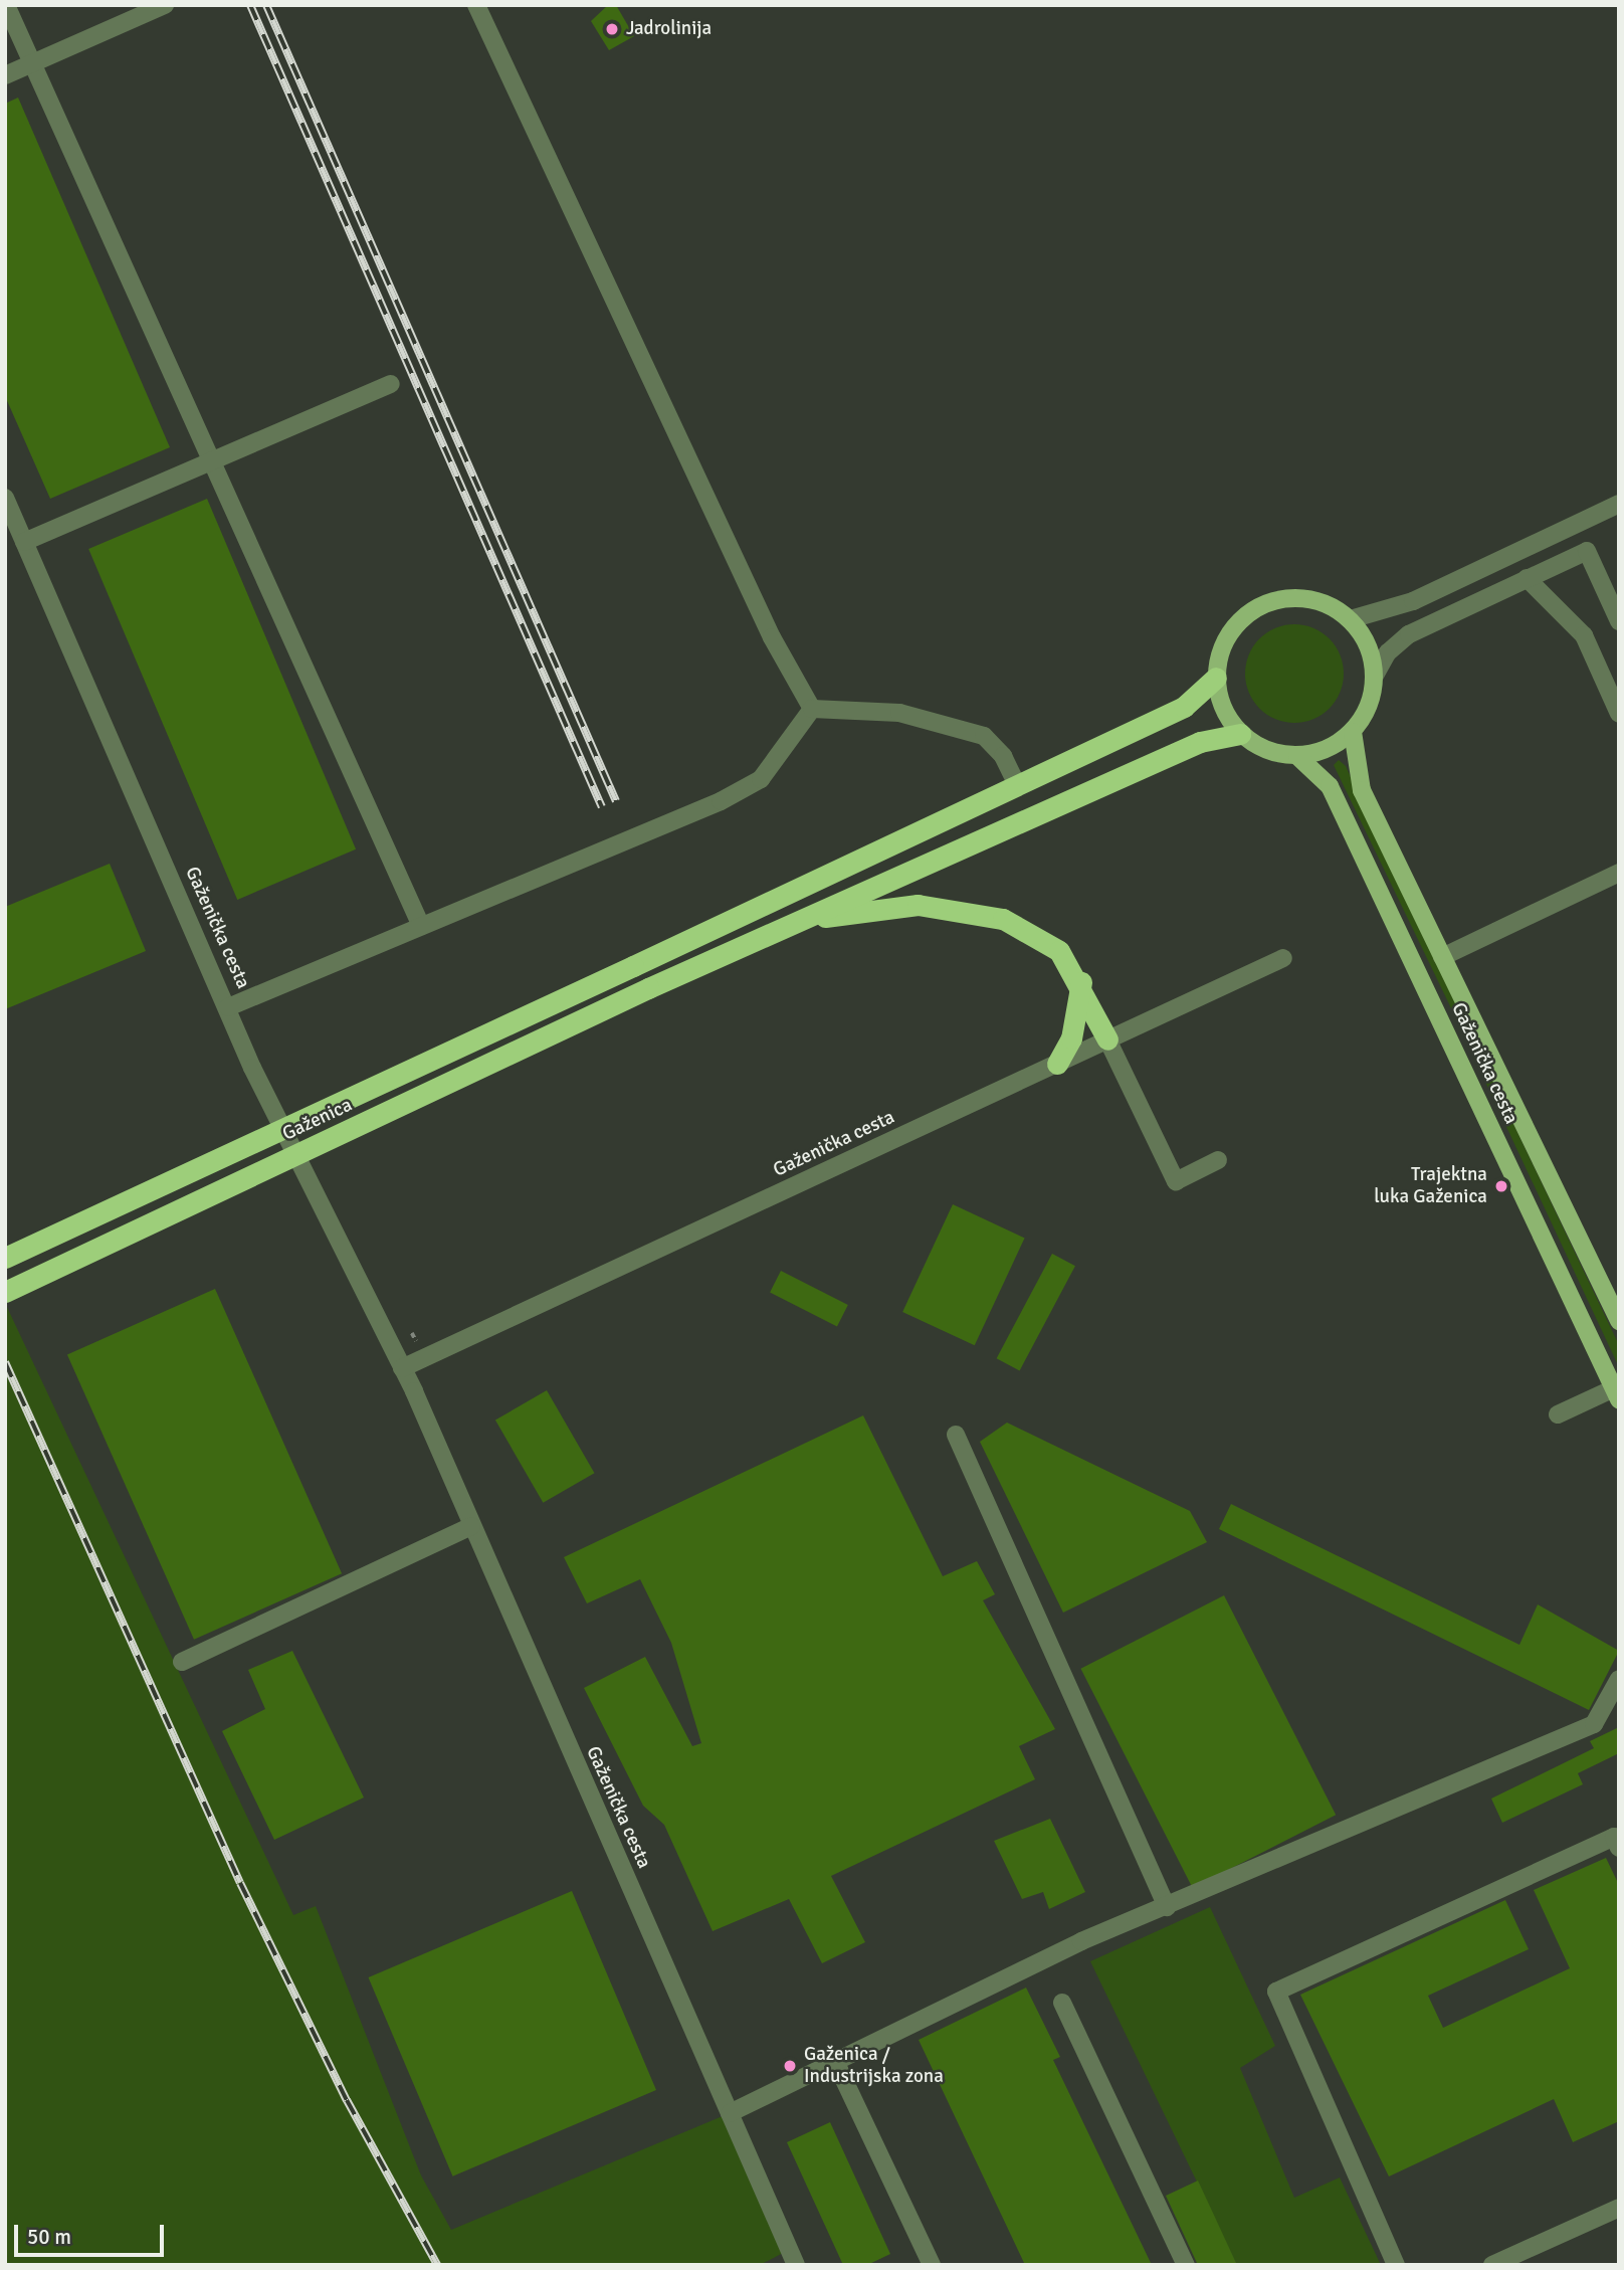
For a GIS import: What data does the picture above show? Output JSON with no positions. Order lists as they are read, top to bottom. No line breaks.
{"streets":{"highway":["Gaženica"],"main road":["Gaženička cesta"]},"crossings":[["Gaženička cesta","Gaženica"]],"places":["Jadrolinija","Trajektna luka Gaženica","Gaženica / Industrijska zona"],"scale_bar":"50 m"}
